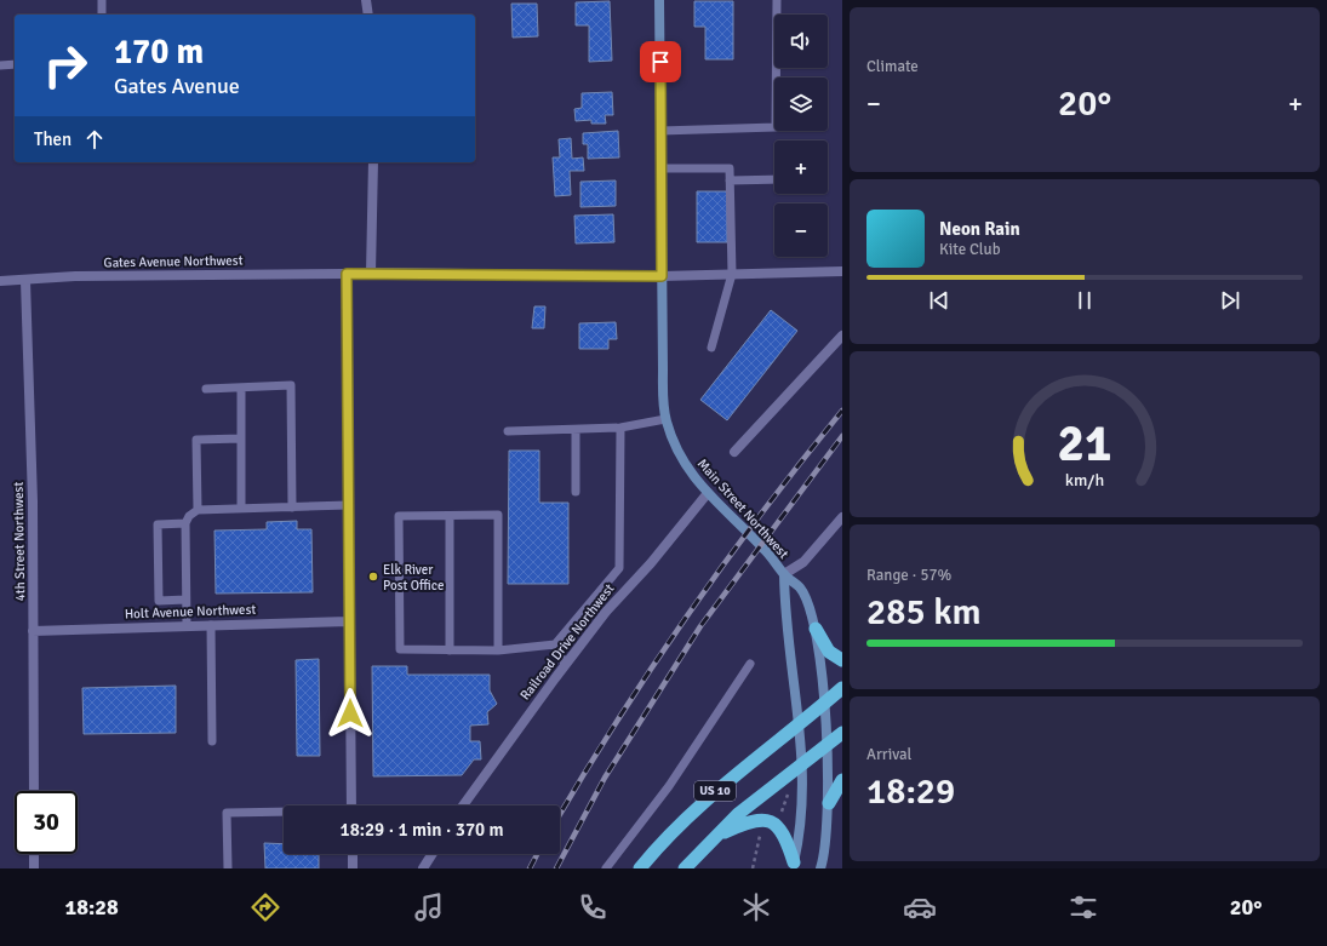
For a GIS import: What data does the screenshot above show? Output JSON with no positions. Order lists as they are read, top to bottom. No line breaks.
{"streets":{"highway":["US 10"],"main road":["Main Street Northwest"],"street":["Gates Avenue Northwest","4th Street Northwest","Holt Avenue Northwest","Railroad Drive Northwest"]},"crossings":[["Gates Avenue Northwest","4th Street Northwest"],["Main Street Northwest","Railroad Drive Northwest"],["Main Street Northwest","US 10"],["4th Street Northwest","Holt Avenue Northwest"]],"places":["Elk River Post Office"],"page":{"tile":["Climate",["Range · 57%","285 km"],["Arrival","18:29"]],"map_buttons":["+","−"],"turn":["170 m","Gates Avenue"],"heat":["−","20°","+"],"then":"Then","song":["Neon Rain","Kite Club"],"limit":"30","trip":"18:29 · 1 min · 370 m","tabs":["18:28","20°"],"gauge":["21","km/h"]}}
